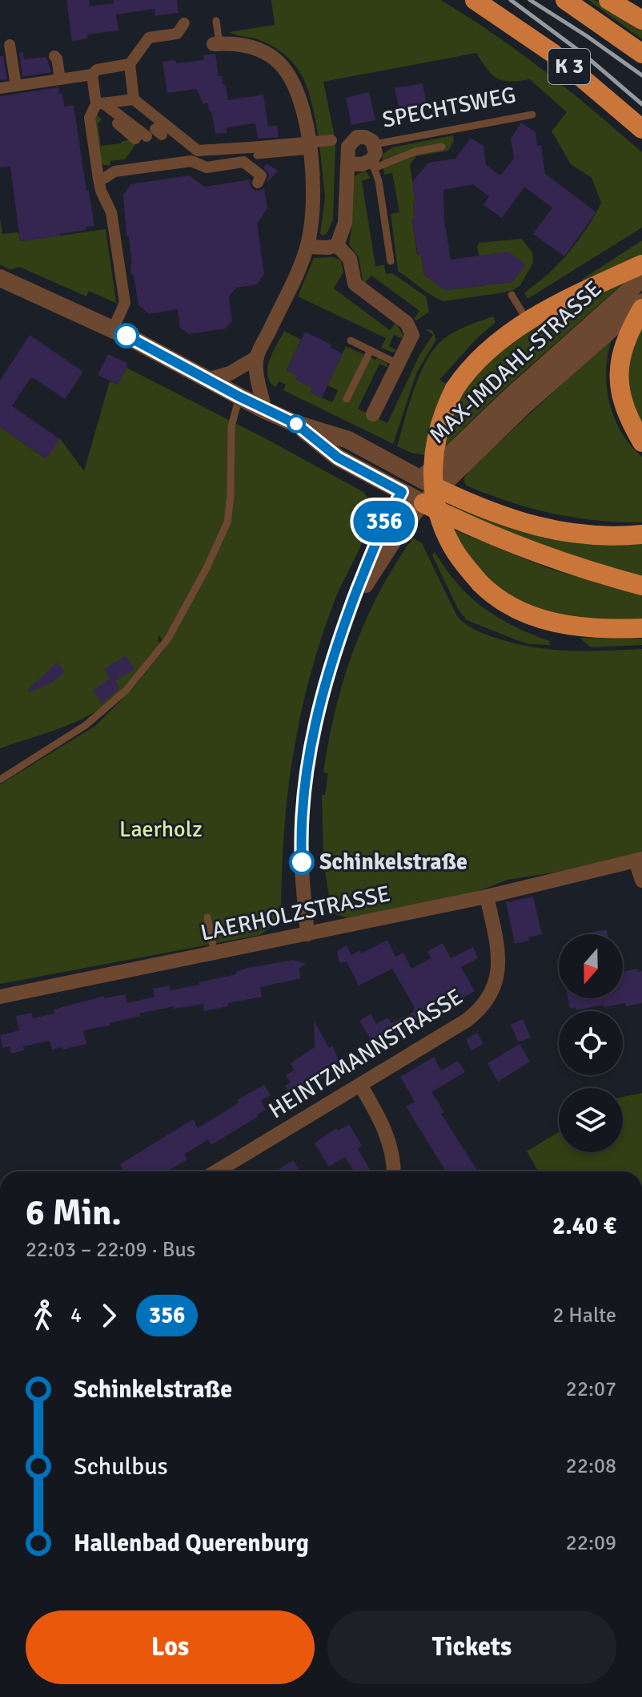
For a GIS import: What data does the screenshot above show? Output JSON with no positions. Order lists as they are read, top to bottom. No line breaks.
{"streets":{"highway":["K 3"],"street":["SPECHTSWEG","MAX-IMDAHL-STRASSE","LAERHOLZSTRASSE","HEINTZMANNSTRASSE"]},"crossings":[["LAERHOLZSTRASSE","HEINTZMANNSTRASSE"]],"parks":["Laerholz"],"places":["Schinkelstraße"],"lines":["bus line 356"],"north":"bottom","page":{"on_map":"356","heading":["6 Min.","22:03 – 22:09 · Bus","2.40 €"],"legs":["4","356","2 Halte"],"list":[{"name":"Schinkelstraße","value":"22:07"},{"name":"Schulbus","value":"22:08"},{"name":"Hallenbad Querenburg","value":"22:09"}],"buttons":["Los","Tickets"]}}
